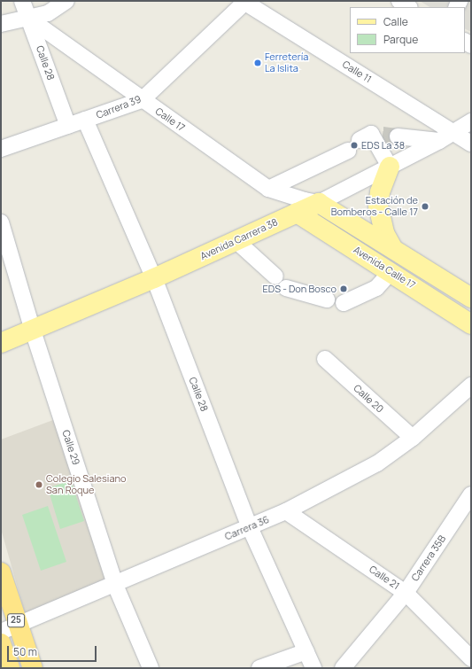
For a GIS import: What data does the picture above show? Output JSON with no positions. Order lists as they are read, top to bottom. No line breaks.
{"streets":{"highway":["25"],"main road":["Avenida Carrera 38","Avenida Calle 17"],"street":["Calle 28","Calle 11","Carrera 39","Calle 17","Calle 20","Calle 29","Carrera 36","Carrera 35B","Calle 21"]},"crossings":[["Calle 28","Carrera 39"],["Calle 28","Calle 17"],["Calle 28","Avenida Carrera 38"],["Calle 28","Carrera 36"],["Calle 11","Carrera 39"],["Calle 11","Avenida Carrera 38"],["Carrera 39","Calle 17"],["Calle 17","Avenida Carrera 38"],["Avenida Carrera 38","Avenida Calle 17"],["Avenida Carrera 38","Calle 29"],["Calle 20","Carrera 36"],["Calle 29","Carrera 36"],["Carrera 36","Calle 21"],["Carrera 36","25"],["Carrera 35B","Calle 21"]],"places":["Ferretería La Islita","EDS La 38","Estación de Bomberos - Calle 17","EDS - Don Bosco","Colegio Salesiano San Roque"],"legend":["Calle","Parque"],"scale_bar":"50 m"}
